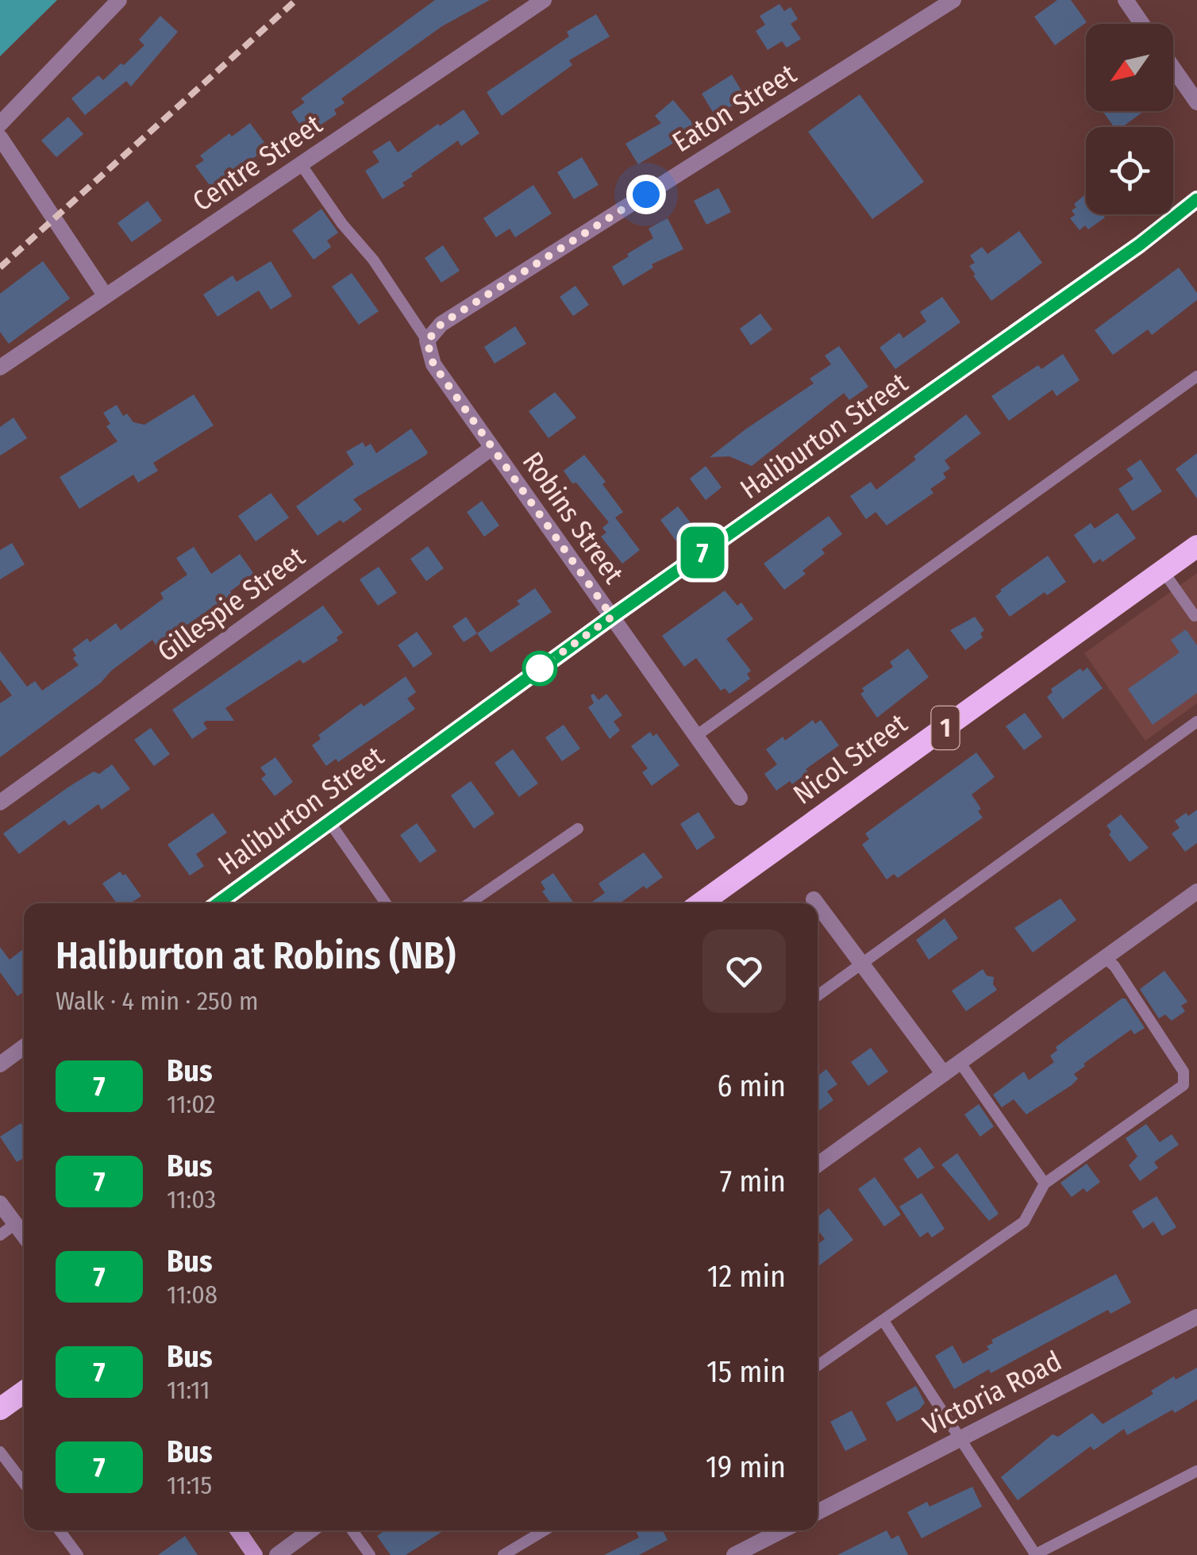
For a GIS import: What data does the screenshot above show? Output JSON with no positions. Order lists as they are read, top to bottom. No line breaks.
{"streets":{"highway":["1","Nicol Street"],"street":["Eaton Street","Centre Street","Haliburton Street","Robins Street","Gillespie Street","Victoria Road"]},"crossings":[["Eaton Street","Robins Street"],["Haliburton Street","Robins Street"],["Robins Street","Gillespie Street"]],"lines":["bus line 7"],"north":"bottom left","page":{"on_map":"7","heading":["Haliburton at Robins (NB)","Walk · 4 min · 250 m"],"list":[{"mark":"7","name":"Bus","note":"11:02","value":"6 min"},{"mark":"7","name":"Bus","note":"11:03","value":"7 min"},{"mark":"7","name":"Bus","note":"11:08","value":"12 min"},{"mark":"7","name":"Bus","note":"11:11","value":"15 min"},{"mark":"7","name":"Bus","note":"11:15","value":"19 min"}]}}
